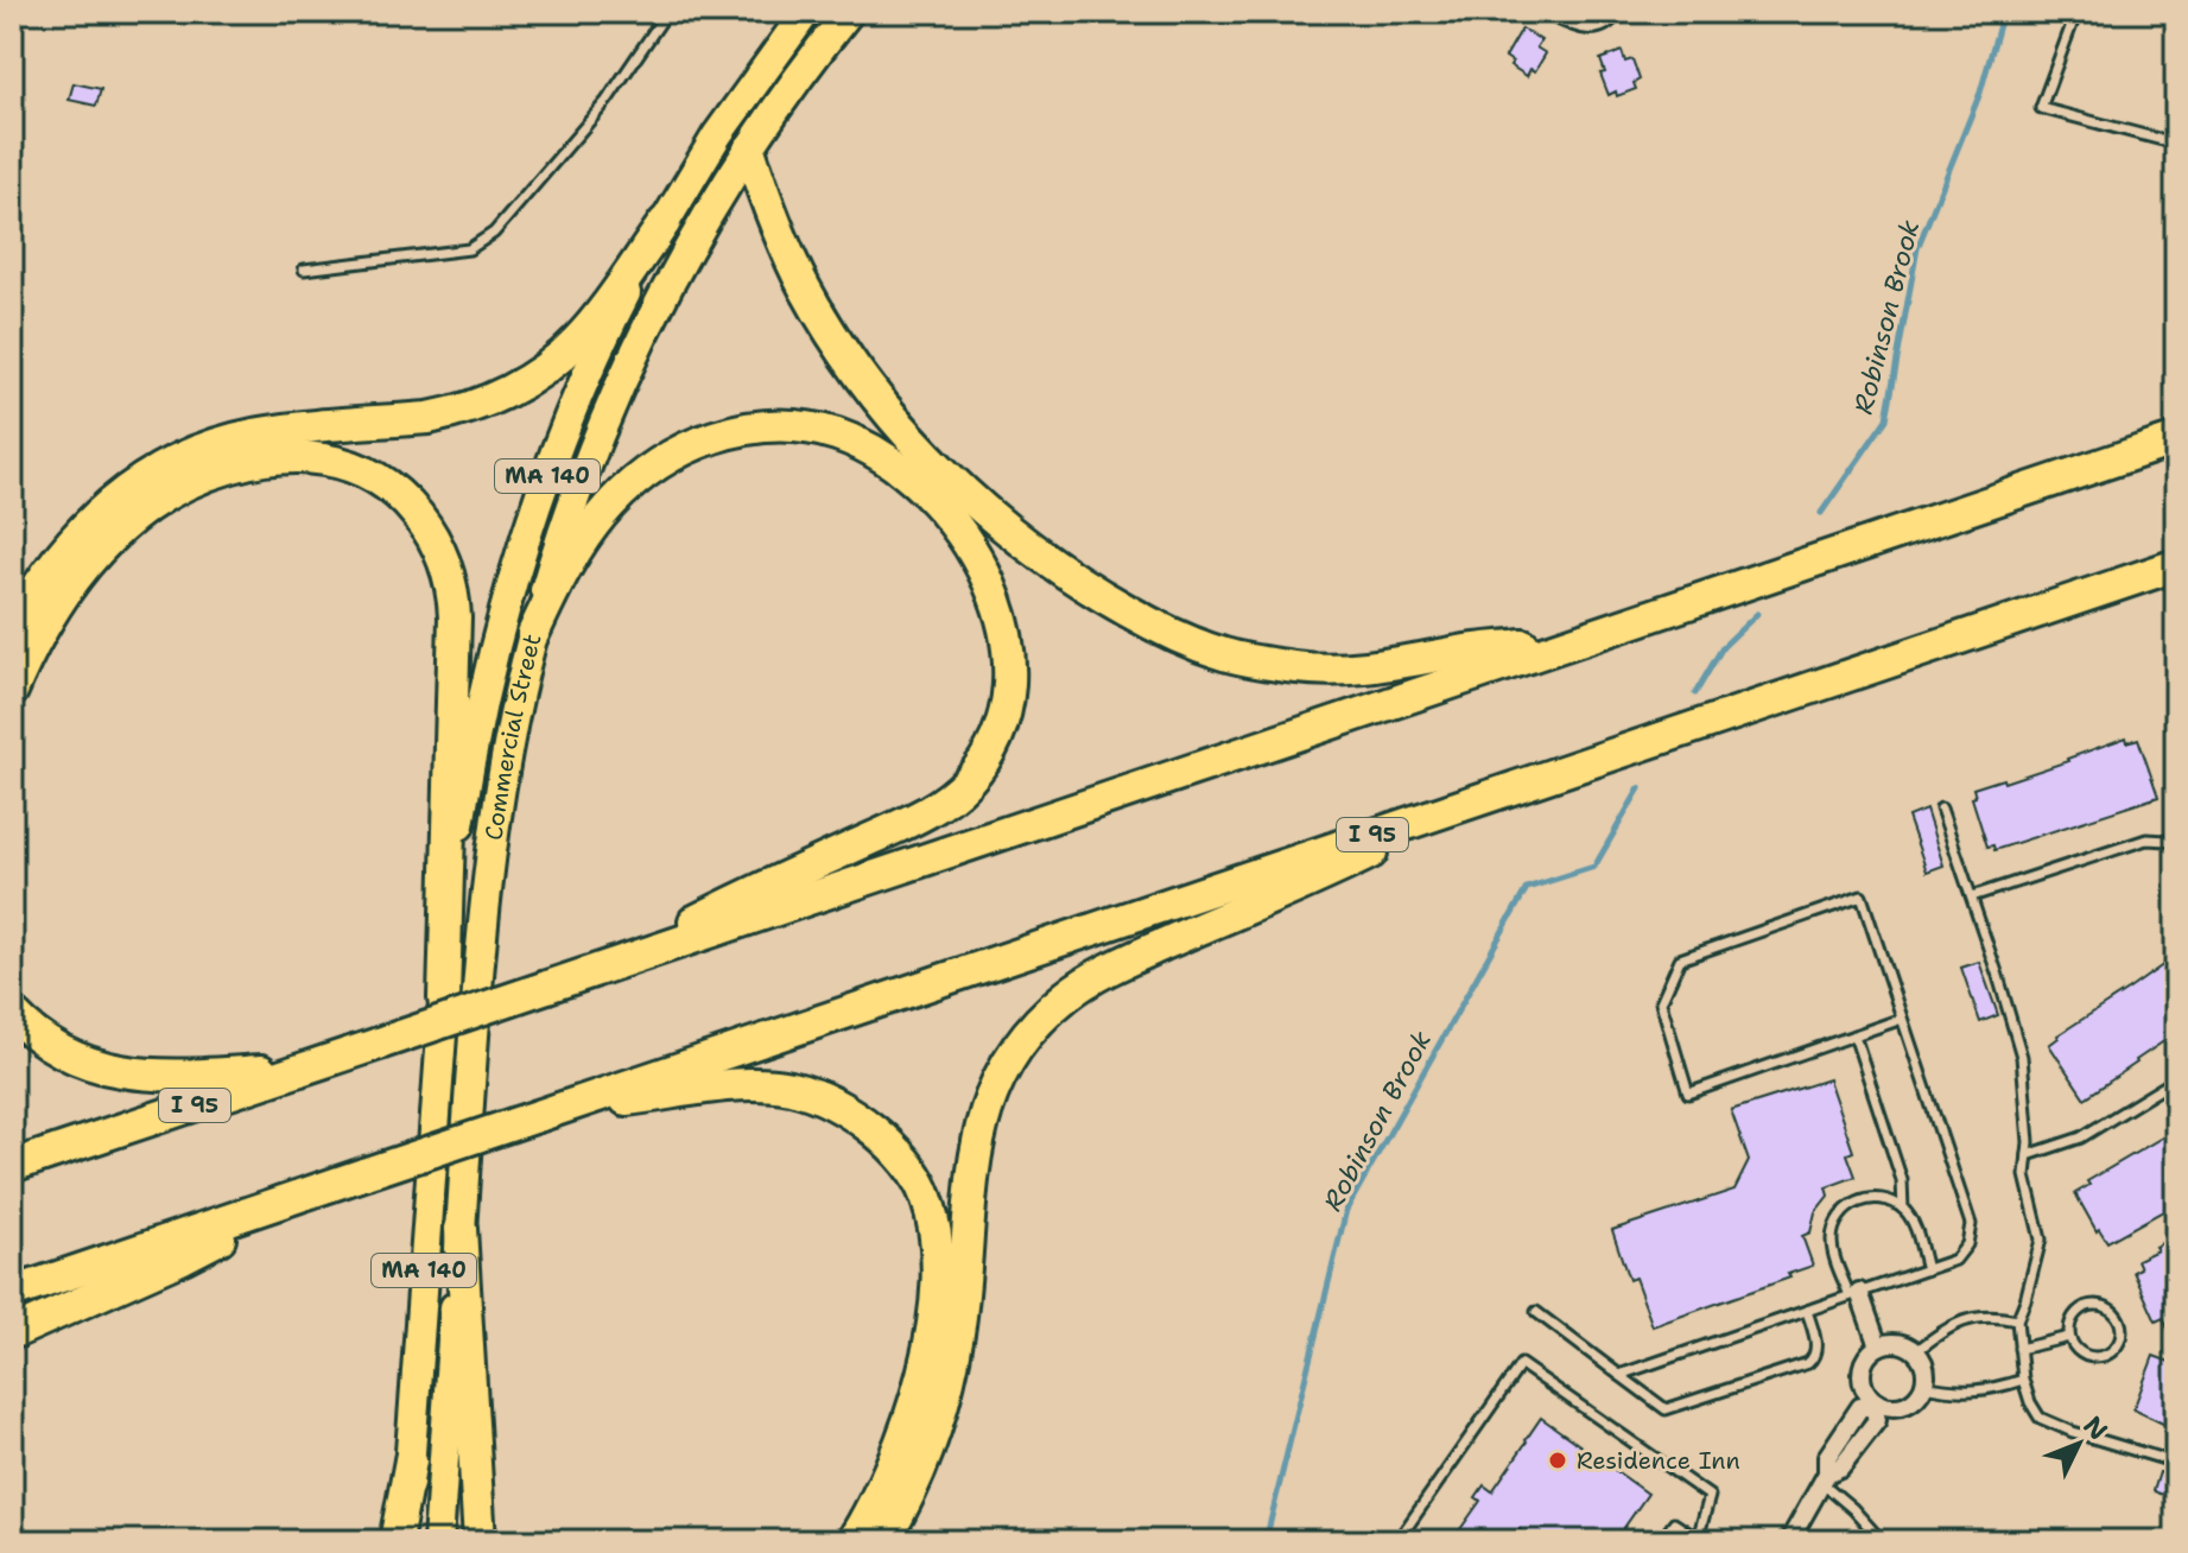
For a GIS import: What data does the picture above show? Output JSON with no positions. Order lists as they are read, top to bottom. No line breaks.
{"streets":{"highway":["I 95"],"main road":["MA 140","Commercial Street"]},"water":["Robinson Brook"],"places":["Residence Inn"],"north":"top right"}
